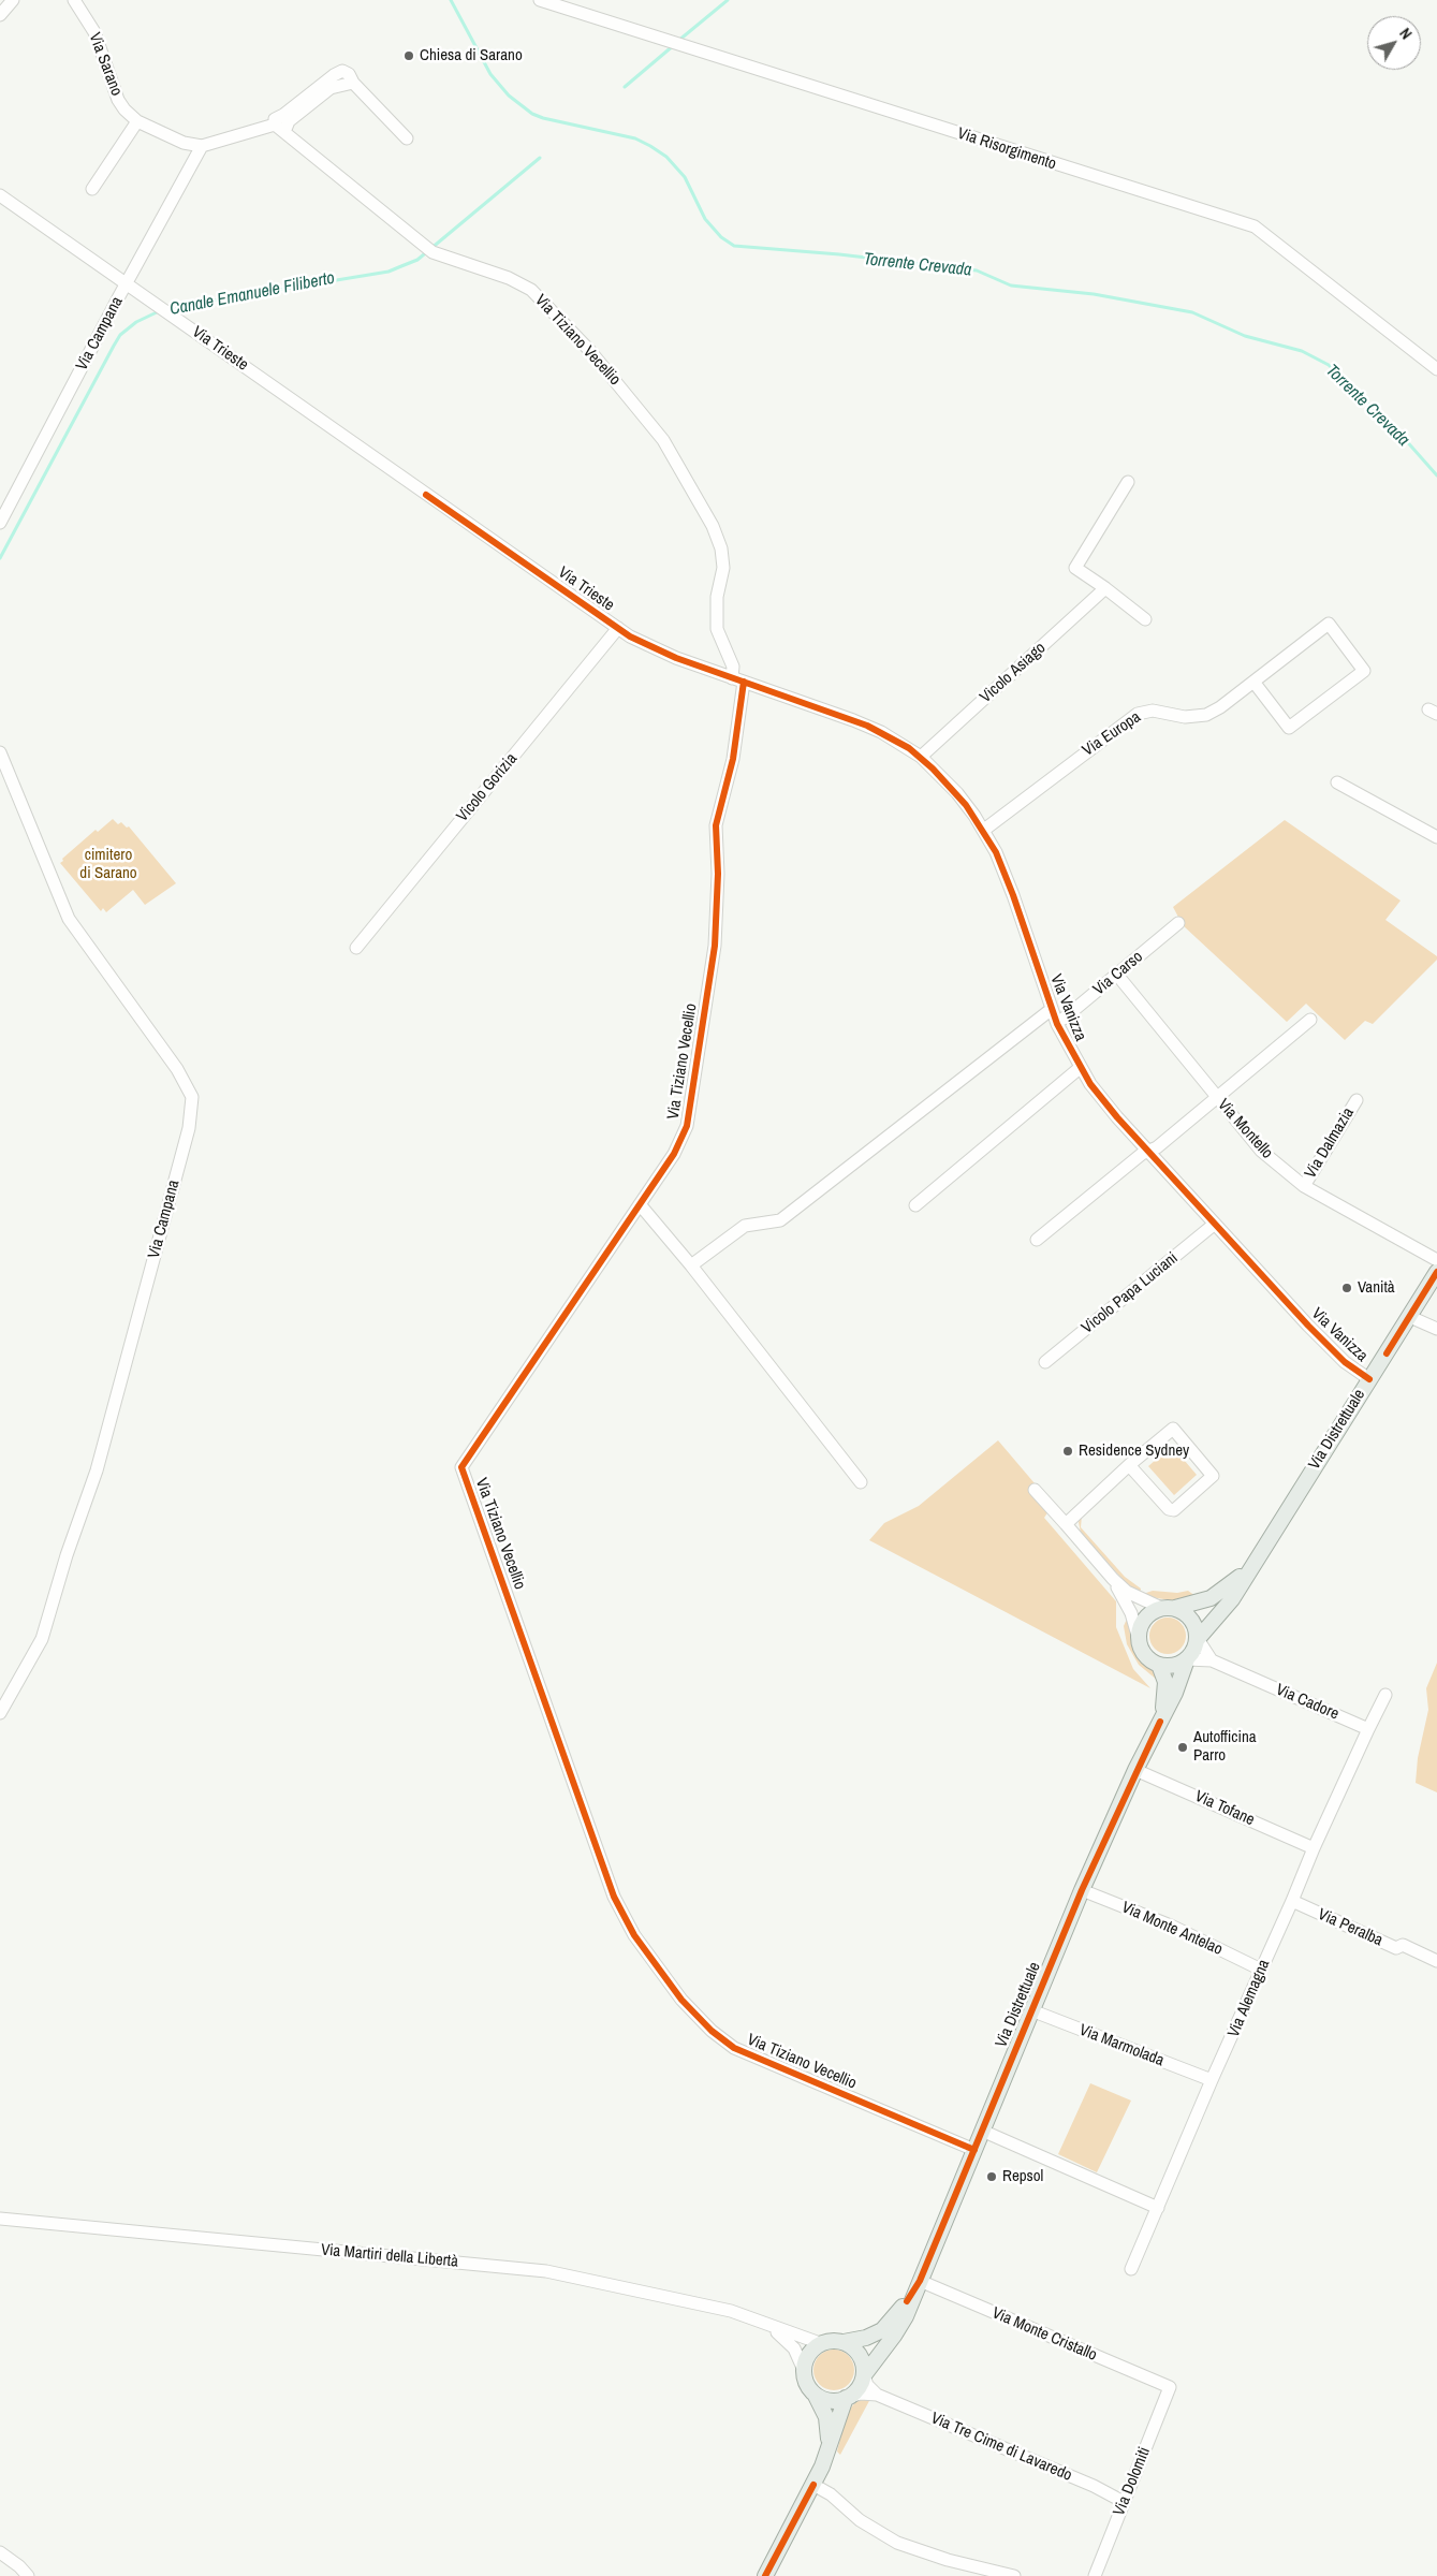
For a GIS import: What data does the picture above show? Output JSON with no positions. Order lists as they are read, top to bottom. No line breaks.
{"streets":{"main road":["Via Distrettuale"],"street":["Via Sarano","Via Risorgimento","Via Campana","Via Tiziano Vecellio","Via Trieste","Vicolo Asiago","Via Europa","Vicolo Gorizia","Via Carso","Via Vanizza","Via Montello","Via Dalmazia","Vicolo Papa Luciani","Via Cadore","Via Tofane","Via Peralba","Via Monte Antelao","Via Alemagna","Via Marmolada","Via Martiri della Libertà","Via Monte Cristallo","Via Tre Cime di Lavaredo","Via Dolomiti"]},"crossings":[["Via Sarano","Via Campana"],["Via Campana","Via Trieste"],["Via Tiziano Vecellio","Via Trieste"],["Via Tiziano Vecellio","Via Vanizza"],["Via Tiziano Vecellio","Via Distrettuale"],["Via Trieste","Vicolo Gorizia"],["Via Trieste","Via Vanizza"],["Vicolo Asiago","Via Vanizza"],["Via Europa","Via Vanizza"],["Via Carso","Via Montello"],["Via Vanizza","Vicolo Papa Luciani"],["Via Vanizza","Via Distrettuale"],["Via Montello","Via Dalmazia"],["Via Distrettuale","Via Cadore"],["Via Distrettuale","Via Tofane"],["Via Distrettuale","Via Monte Antelao"],["Via Distrettuale","Via Marmolada"],["Via Distrettuale","Via Martiri della Libertà"],["Via Distrettuale","Via Monte Cristallo"],["Via Distrettuale","Via Tre Cime di Lavaredo"],["Via Cadore","Via Alemagna"],["Via Tofane","Via Alemagna"],["Via Peralba","Via Alemagna"],["Via Monte Antelao","Via Alemagna"],["Via Alemagna","Via Marmolada"],["Via Martiri della Libertà","Via Tre Cime di Lavaredo"],["Via Monte Cristallo","Via Dolomiti"],["Via Tre Cime di Lavaredo","Via Dolomiti"]],"water":["Torrente Crevada","Canale Emanuele Filiberto"],"parks":["cimitero di Sarano"],"places":["Chiesa di Sarano","Vanità","Residence Sydney","Autofficina Parro","Repsol"],"north":"top right"}
